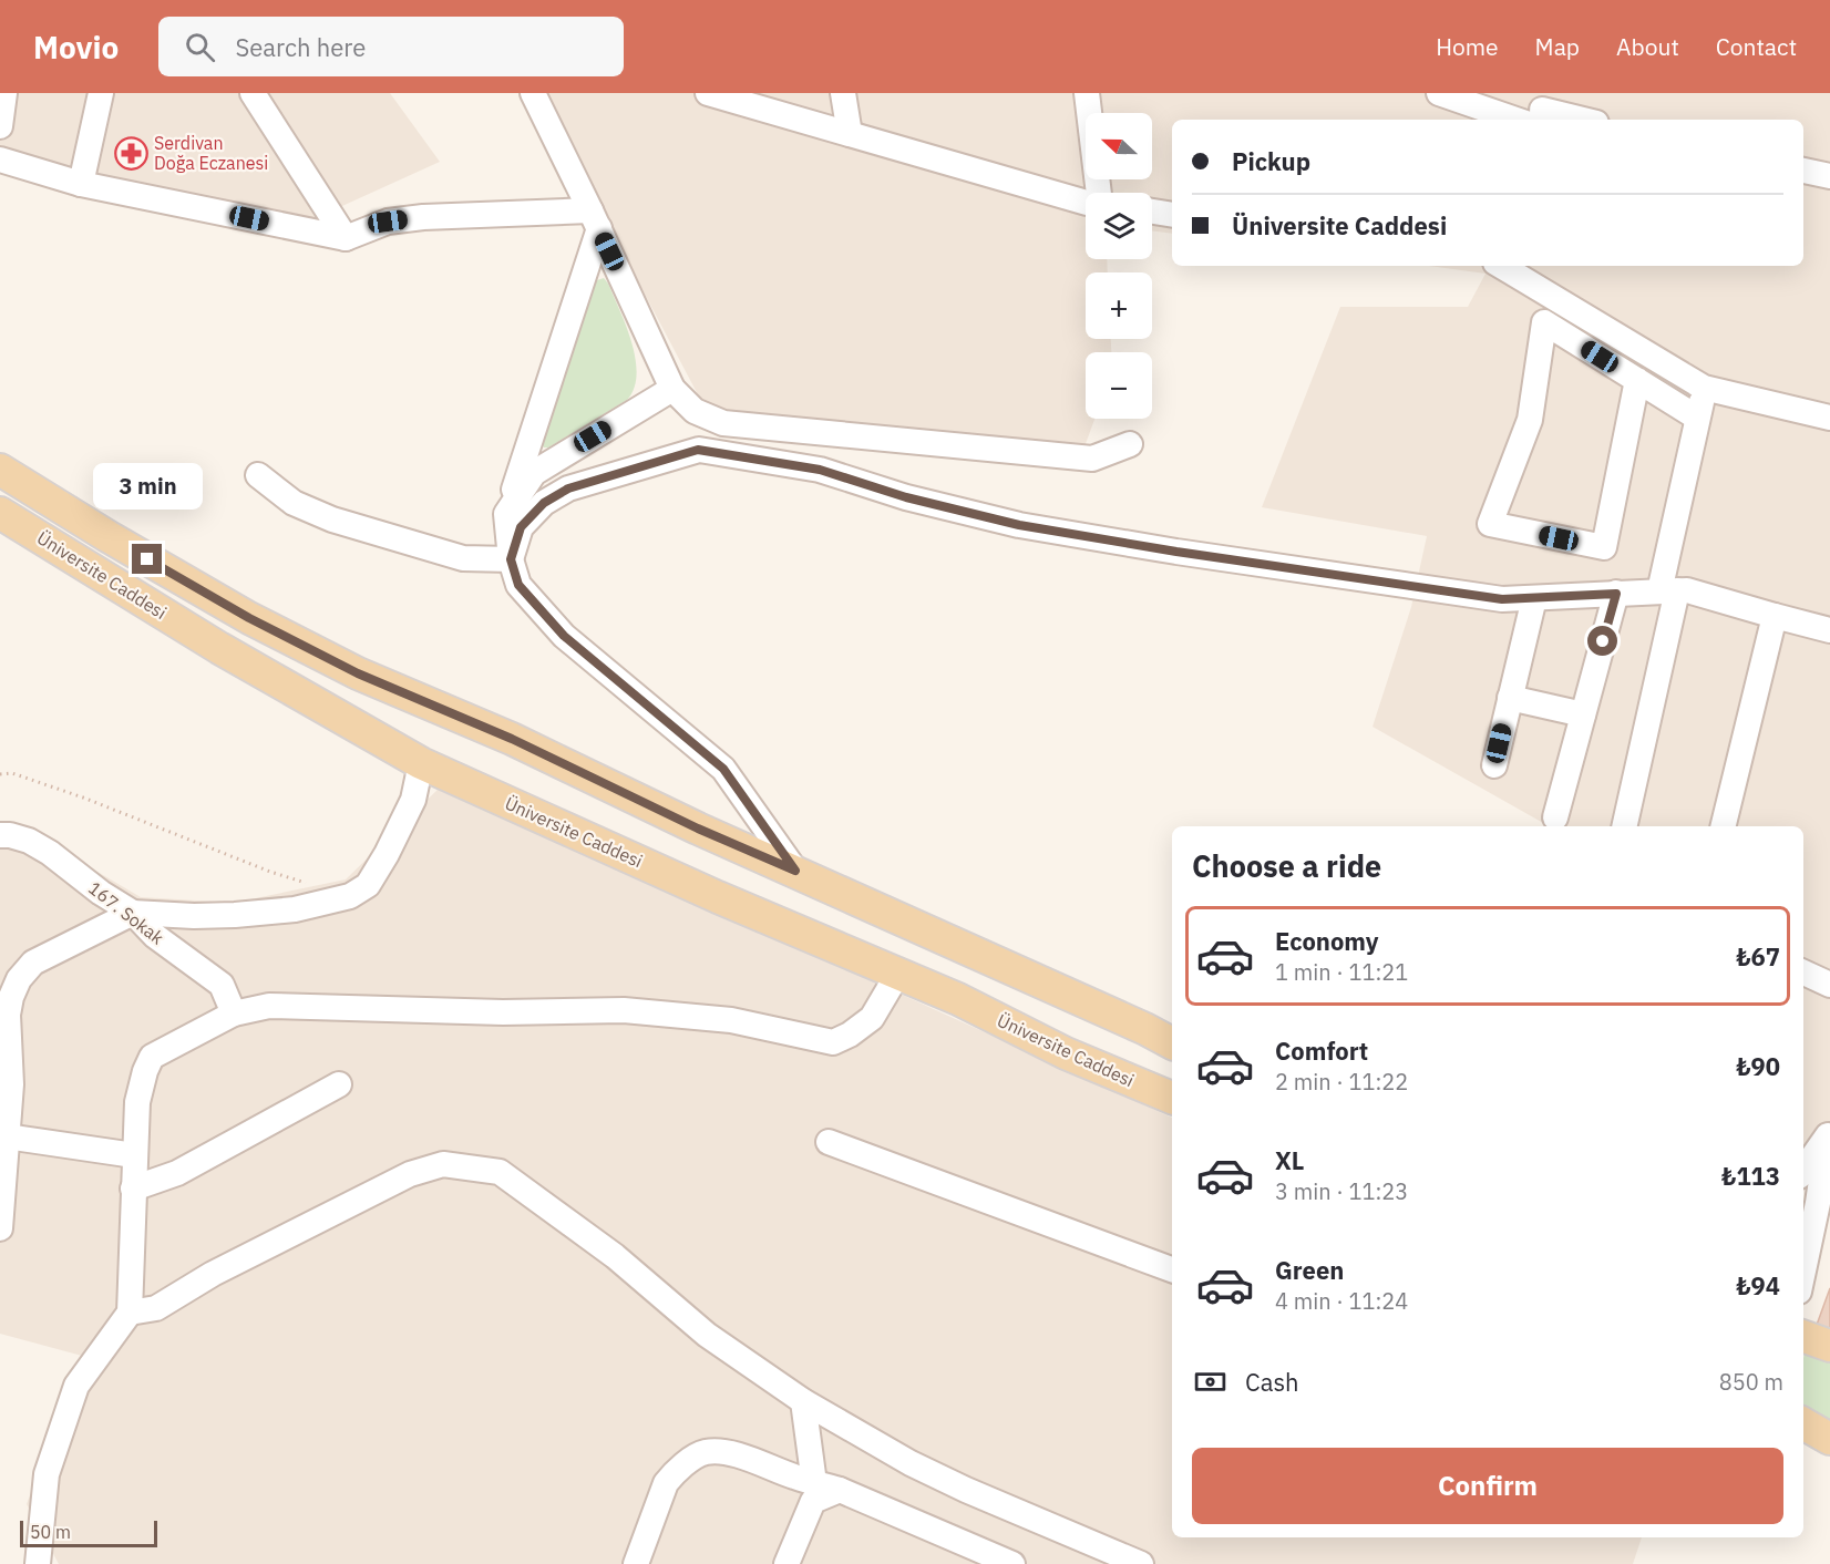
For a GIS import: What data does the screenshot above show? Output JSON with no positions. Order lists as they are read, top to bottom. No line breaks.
{"streets":{"main road":["Üniversite Caddesi"],"street":["167. Sokak"]},"places":{"pharmacy":["Serdivan Doğa Eczanesi"]},"scale_bar":"50 m","north":"left","page":{"header":"Movio","search":"Search here","nav":["Home","Map","About","Contact"],"map_buttons":["+","−"],"banner":["Pickup","Üniversite Caddesi"],"bubble":"3 min","heading":"Choose a ride","list":[{"name":"Economy","note":"1 min · 11:21","value":"₺67"},{"name":"Comfort","note":"2 min · 11:22","value":"₺90"},{"name":"XL","note":"3 min · 11:23","value":"₺113"},{"name":"Green","note":"4 min · 11:24","value":"₺94"}],"pay":["Cash","850 m"],"buttons":"Confirm","scale":"50 m"}}
